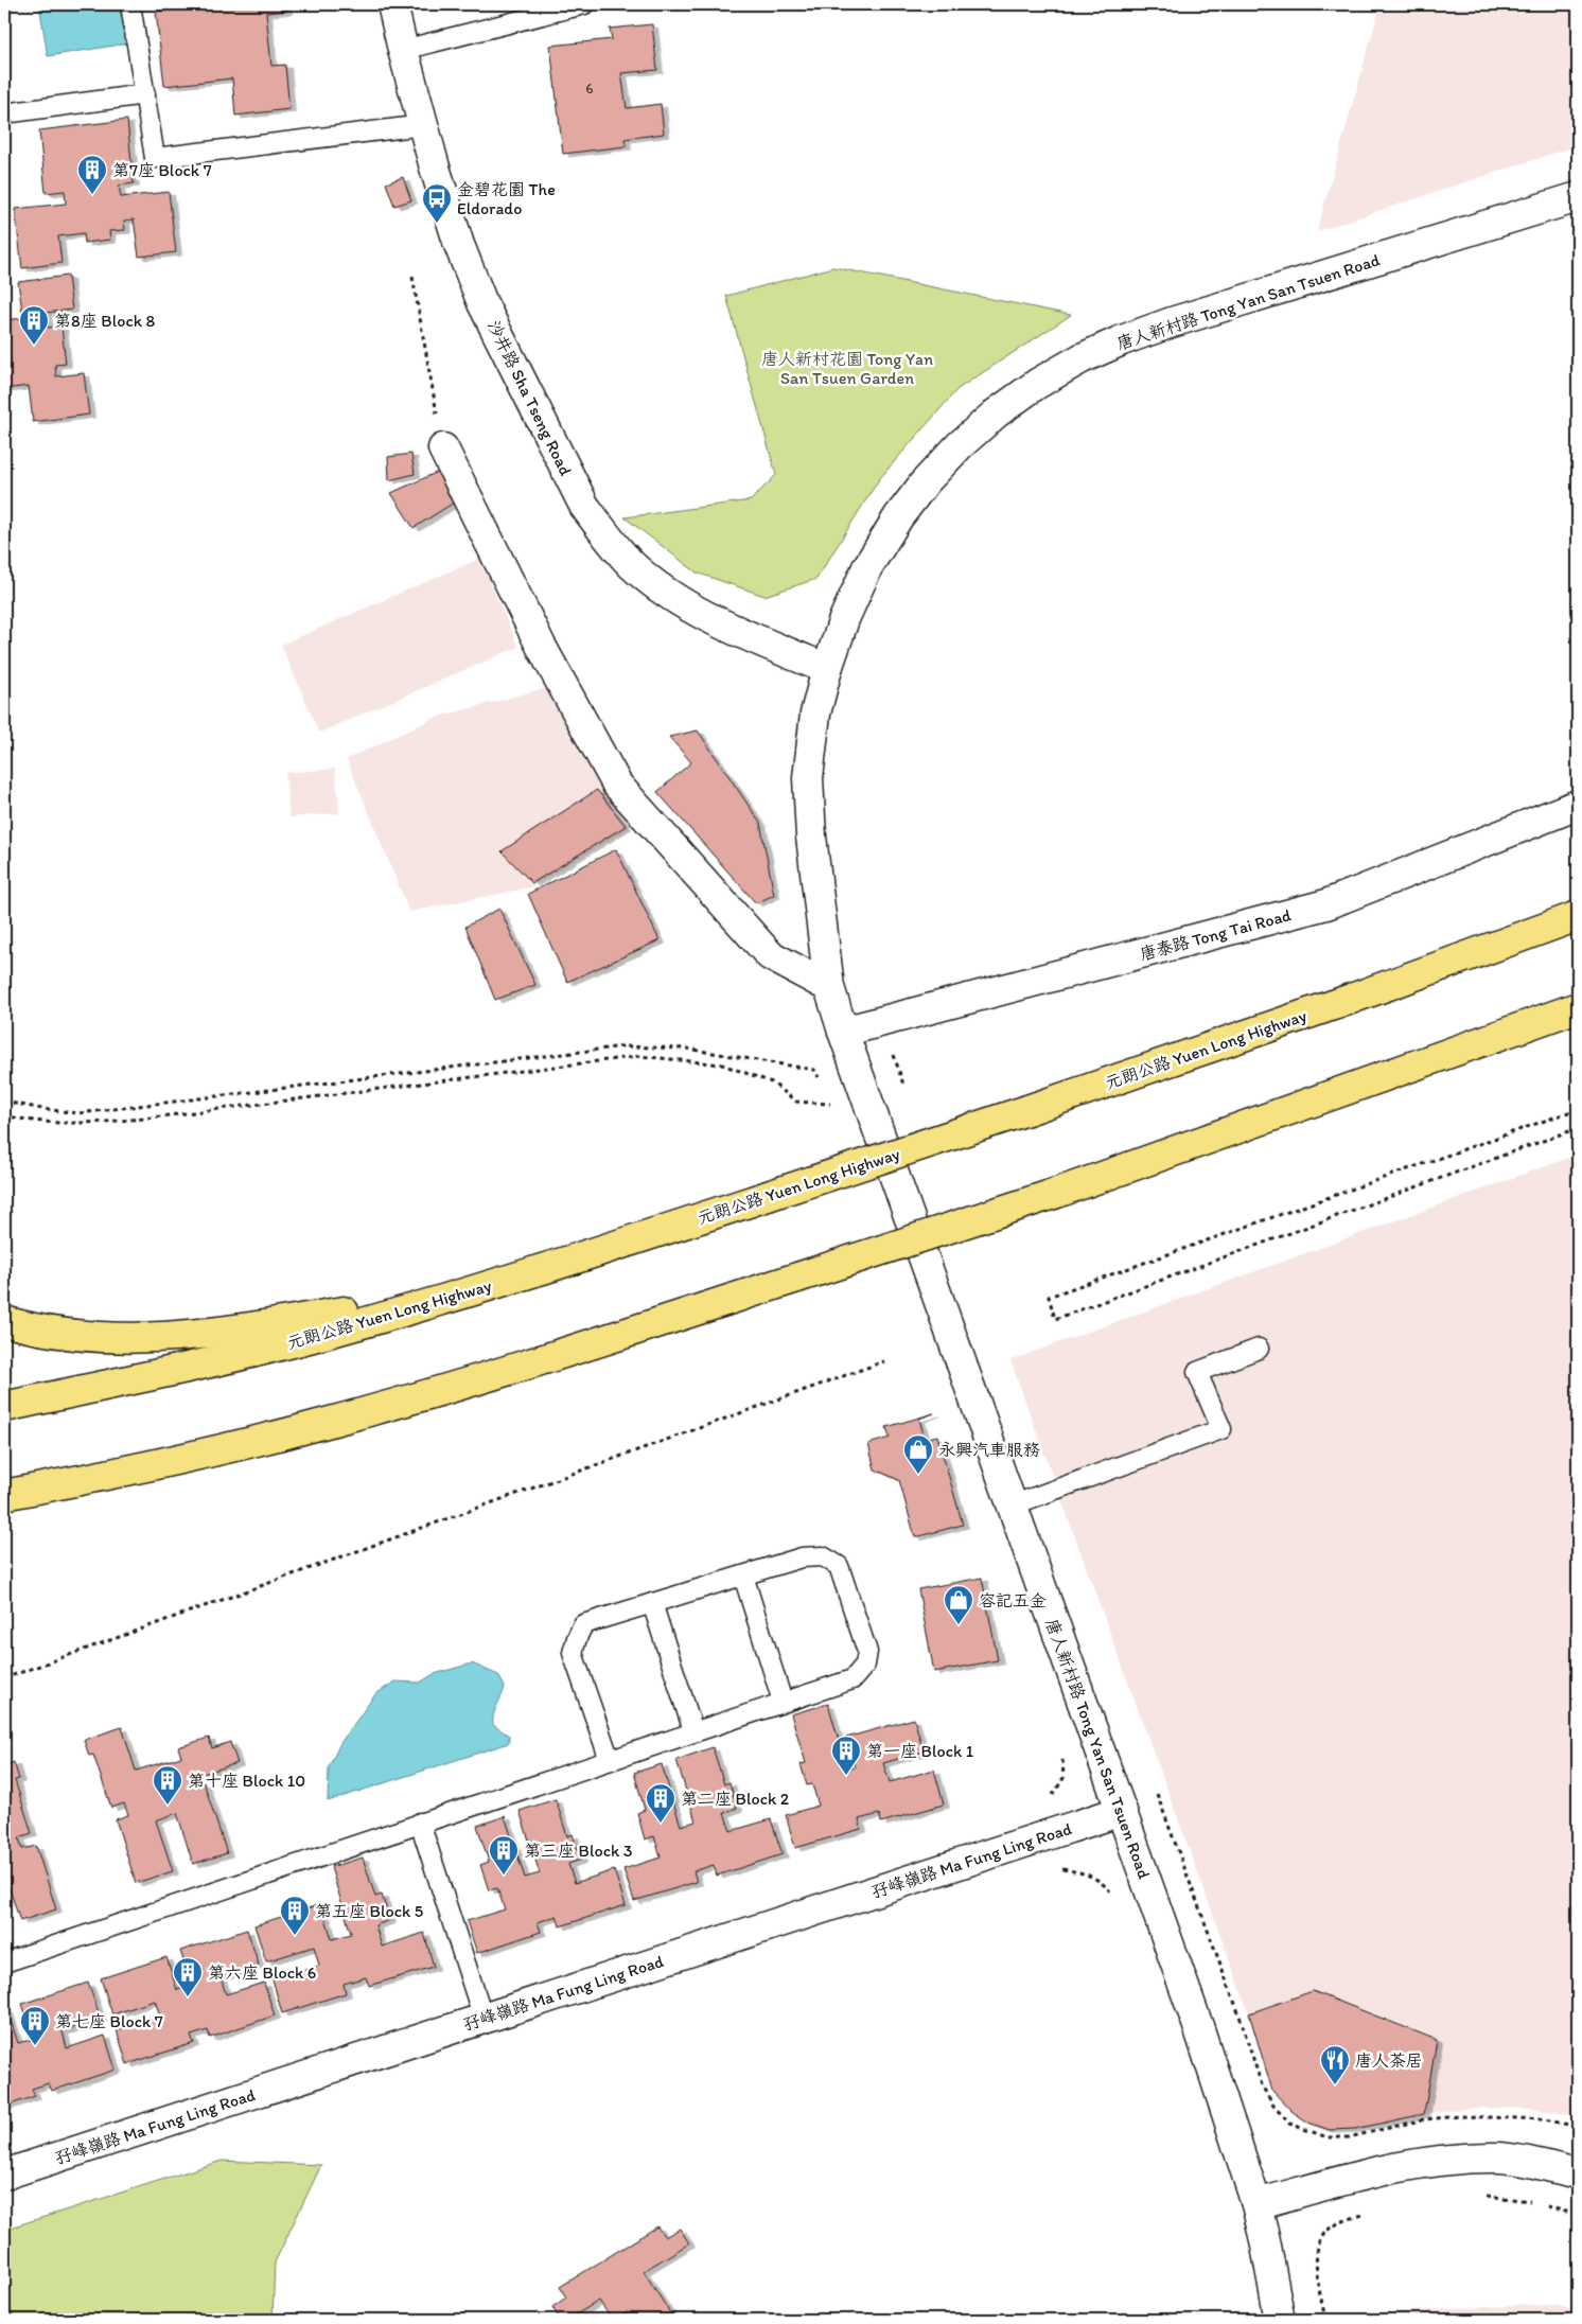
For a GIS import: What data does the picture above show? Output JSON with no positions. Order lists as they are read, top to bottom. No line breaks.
{"streets":{"highway":["元朗公路 Yuen Long Highway"],"street":["唐人新村路 Tong Yan San Tsuen Road","沙井路 Sha Tseng Road","唐泰路 Tong Tai Road","孖峰嶺路 Ma Fung Ling Road"]},"crossings":[["唐人新村路 Tong Yan San Tsuen Road","沙井路 Sha Tseng Road"],["唐人新村路 Tong Yan San Tsuen Road","唐泰路 Tong Tai Road"],["唐人新村路 Tong Yan San Tsuen Road","孖峰嶺路 Ma Fung Ling Road"]],"parks":["唐人新村花園 Tong Yan San Tsuen Garden"],"places":{"building":["第7座 Block 7","第8座 Block 8","第一座 Block 1","第十座 Block 10","第二座 Block 2","第三座 Block 3","第五座 Block 5","第六座 Block 6","第七座 Block 7"],"bus stop":["金碧花園 The Eldorado"],"shop":["永興汽車服務","容記五金"],"restaurant":["唐人茶居"]},"house_numbers":["6"]}
